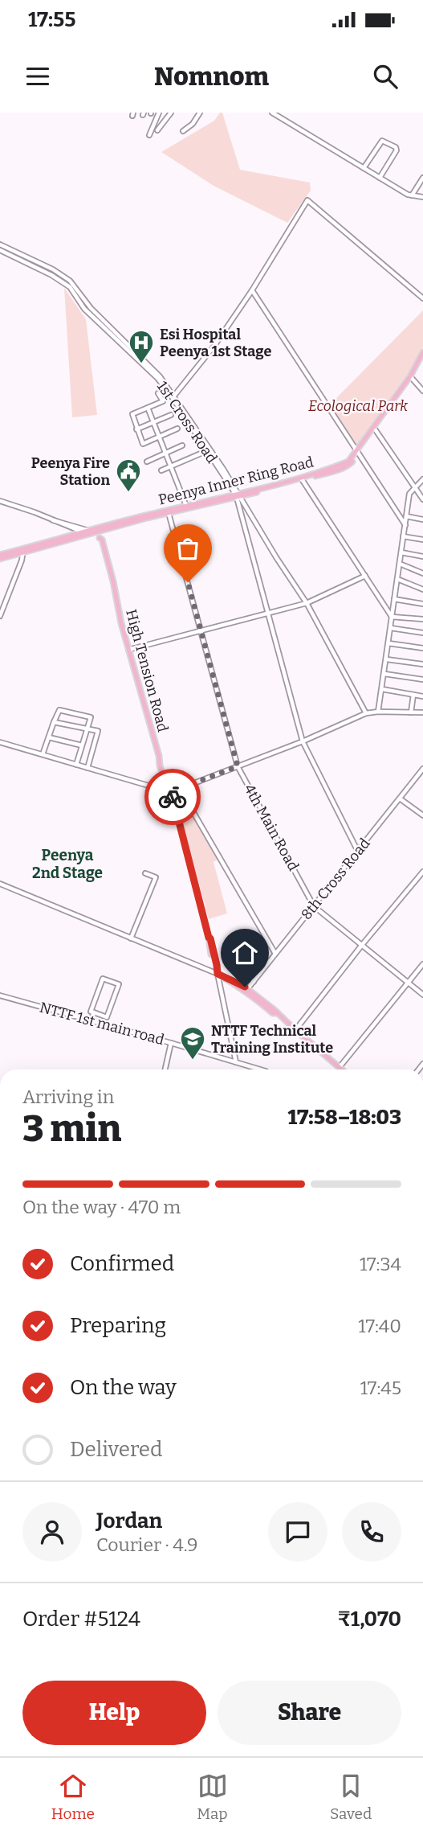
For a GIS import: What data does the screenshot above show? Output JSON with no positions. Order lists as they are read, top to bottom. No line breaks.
{"streets":{"main road":["Peenya Inner Ring Road","High Tension Road"],"street":["1st Cross Road","4th Main Road","8th Cross Road","NTTF 1st main road"]},"crossings":[["1st Cross Road","Peenya Inner Ring Road"],["Peenya Inner Ring Road","High Tension Road"],["Peenya Inner Ring Road","4th Main Road"],["4th Main Road","8th Cross Road"]],"districts":["Peenya 2nd Stage"],"parks":["Ecological Park"],"places":{"hospital":["Esi Hospital Peenya 1st Stage"],"public building":["Peenya Fire Station"],"school or university":["NTTF Technical Training Institute"]},"page":{"status":"17:55","header":"Nomnom","heading":["3 min","Arriving in","17:58–18:03"],"panel":["Jordan","Courier · 4.9","Order #5124","₹1,070"],"bar":"On the way · 470 m","list":[["Confirmed","17:34"],["Preparing","17:40"],["On the way","17:45"],"Delivered"],"buttons":["Help","Share"],"tabs":["Home","Map","Saved"]}}
